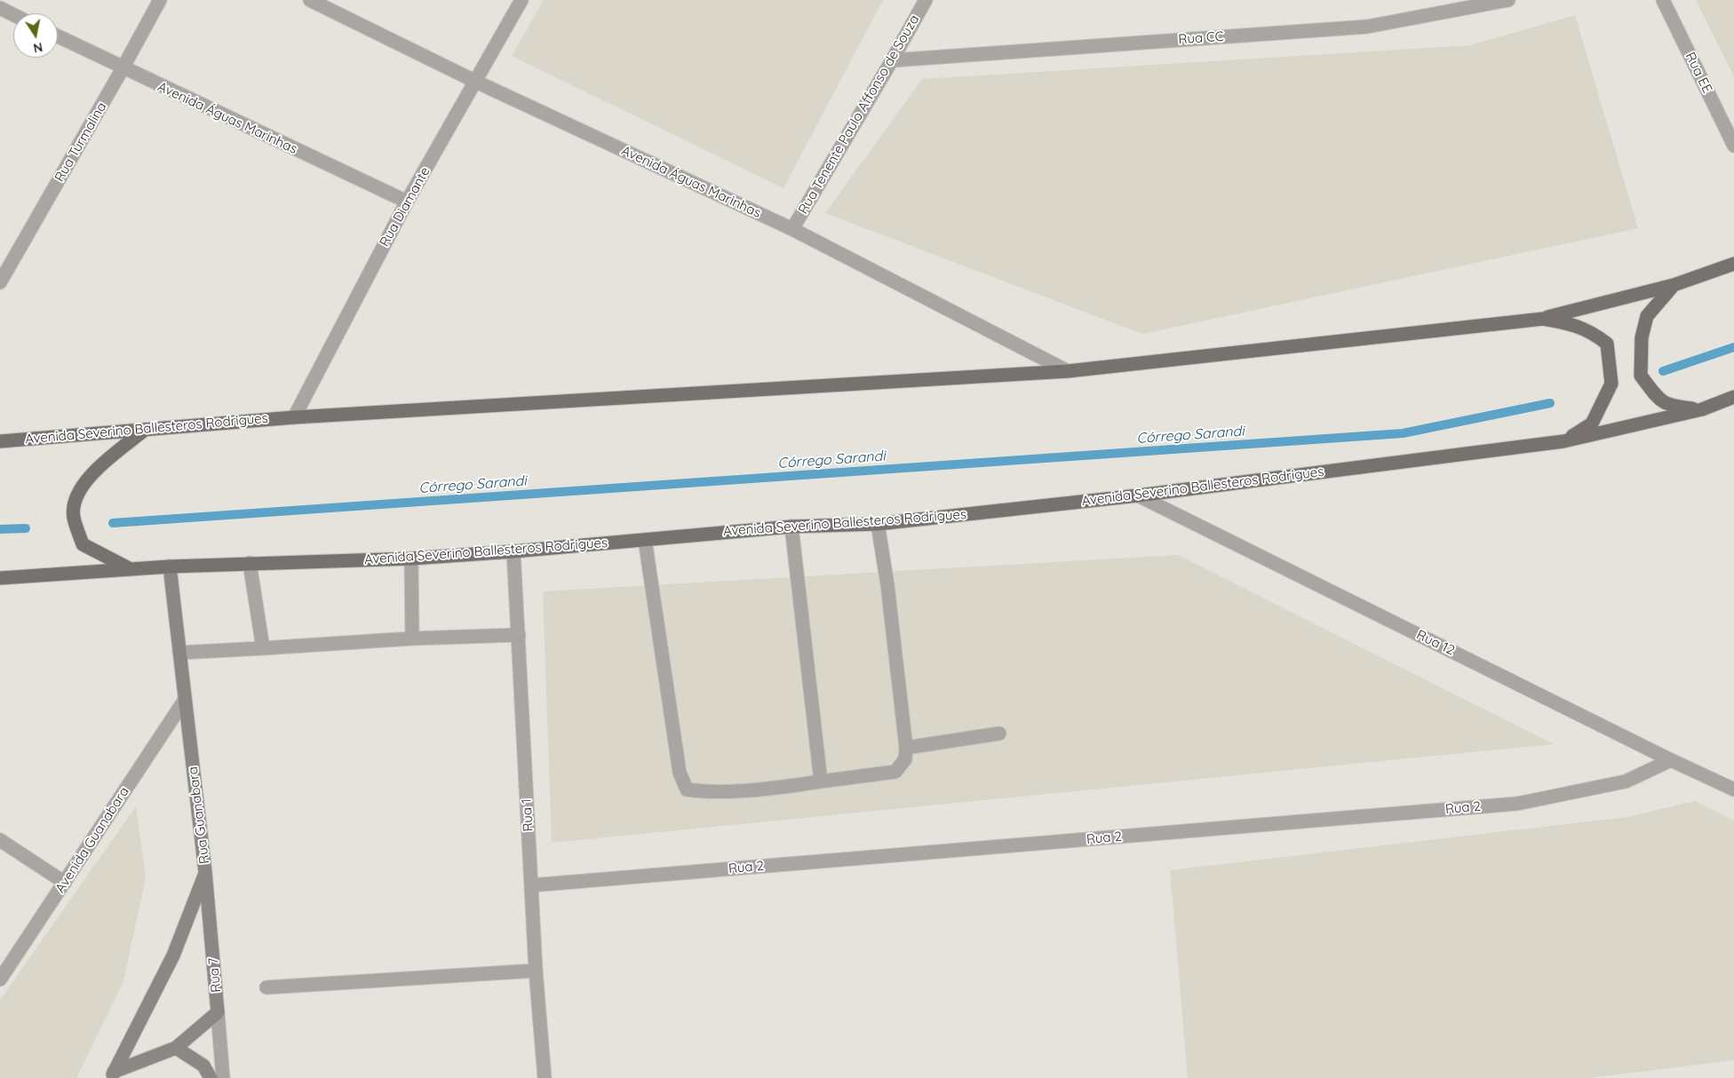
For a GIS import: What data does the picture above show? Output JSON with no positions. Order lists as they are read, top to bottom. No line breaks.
{"streets":{"main road":["Avenida Severino Ballesteros Rodrigues"],"street":["Rua CC","Rua EE","Rua Tenente Paulo Affonso de Souza","Avenida Águas Marinhas","Rua Turmalina","Rua Diamante","Rua 12","Rua 2","Rua Guanabara","Rua 1","Avenida Guanabara","Rua 7"]},"crossings":[["Rua CC","Rua Tenente Paulo Affonso de Souza"],["Rua Tenente Paulo Affonso de Souza","Avenida Águas Marinhas"],["Avenida Águas Marinhas","Rua Turmalina"],["Avenida Águas Marinhas","Rua Diamante"],["Avenida Águas Marinhas","Avenida Severino Ballesteros Rodrigues"],["Rua Diamante","Avenida Severino Ballesteros Rodrigues"],["Avenida Severino Ballesteros Rodrigues","Rua 12"],["Avenida Severino Ballesteros Rodrigues","Rua Guanabara"],["Avenida Severino Ballesteros Rodrigues","Rua 1"],["Rua 12","Rua 2"],["Rua 2","Rua 1"],["Rua Guanabara","Avenida Guanabara"],["Rua Guanabara","Rua 7"]],"water":["Córrego Sarandi"],"north":"bottom"}
